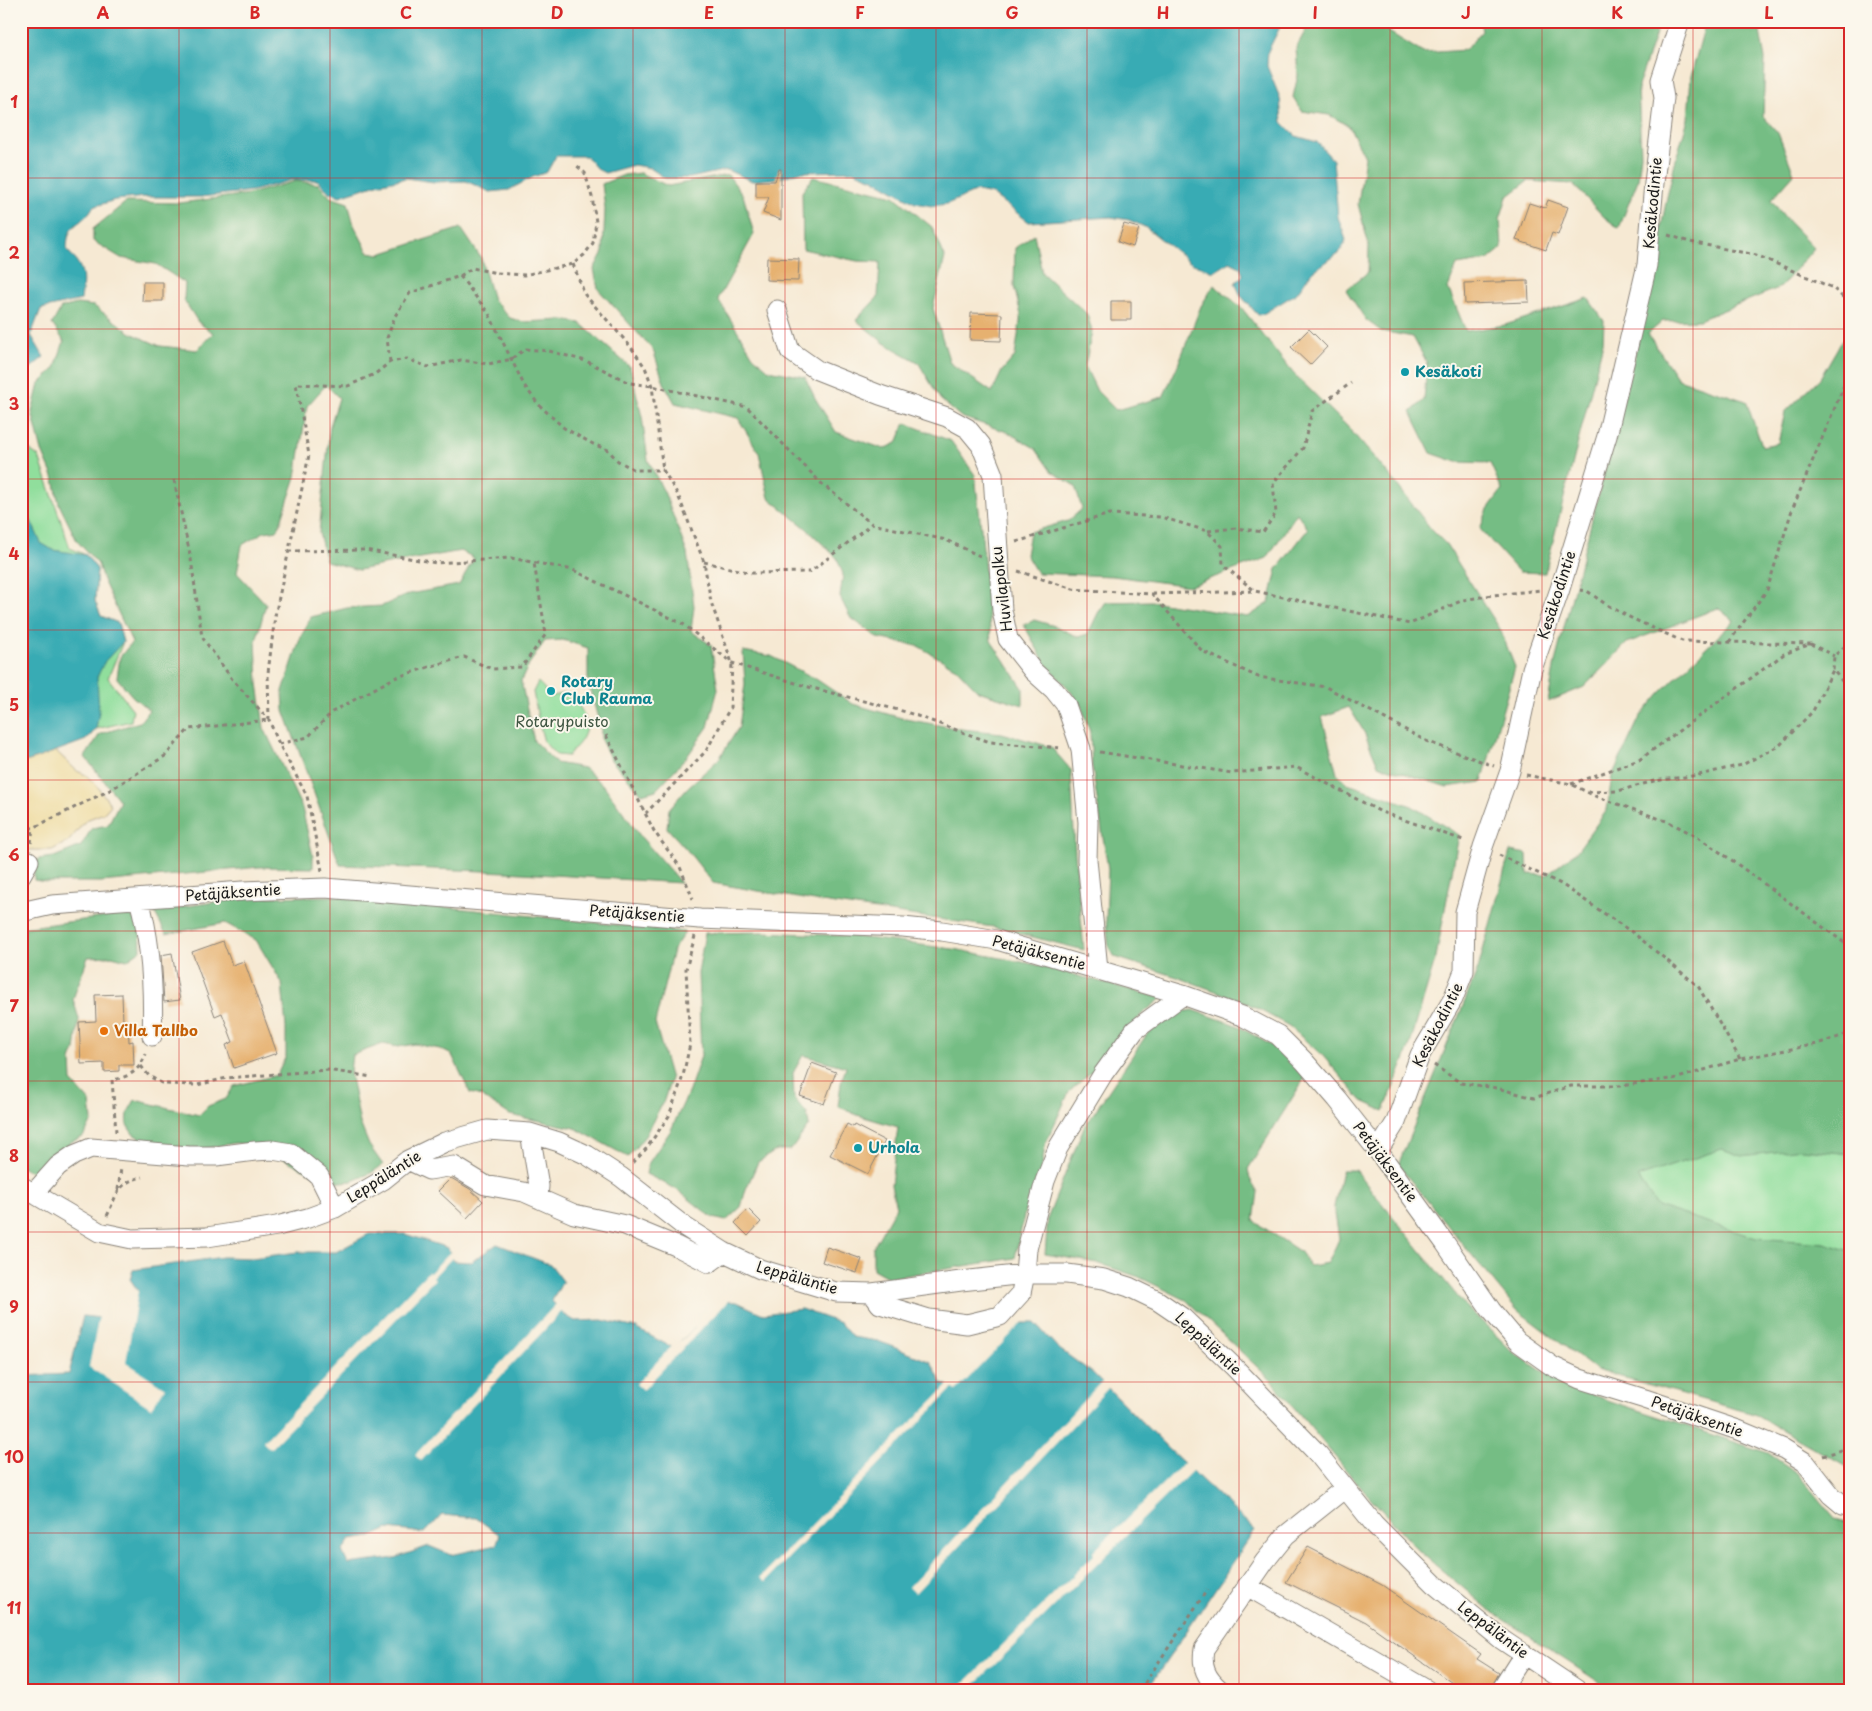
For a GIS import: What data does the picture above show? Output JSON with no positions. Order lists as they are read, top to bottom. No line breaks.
{"streets":{"street":["Kesäkodintie","Huvilapolku","Petäjäksentie","Leppäläntie"]},"crossings":[["Kesäkodintie","Petäjäksentie"],["Huvilapolku","Petäjäksentie"]],"parks":["Rotarypuisto"],"places":["Kesäkoti","Rotary Club Rauma","Villa Tallbo","Urhola"],"grid":{"columns":["A","B","C","D","E","F","G","H","I","J","K","L"],"rows":["1","2","3","4","5","6","7","8","9","10","11"]}}
